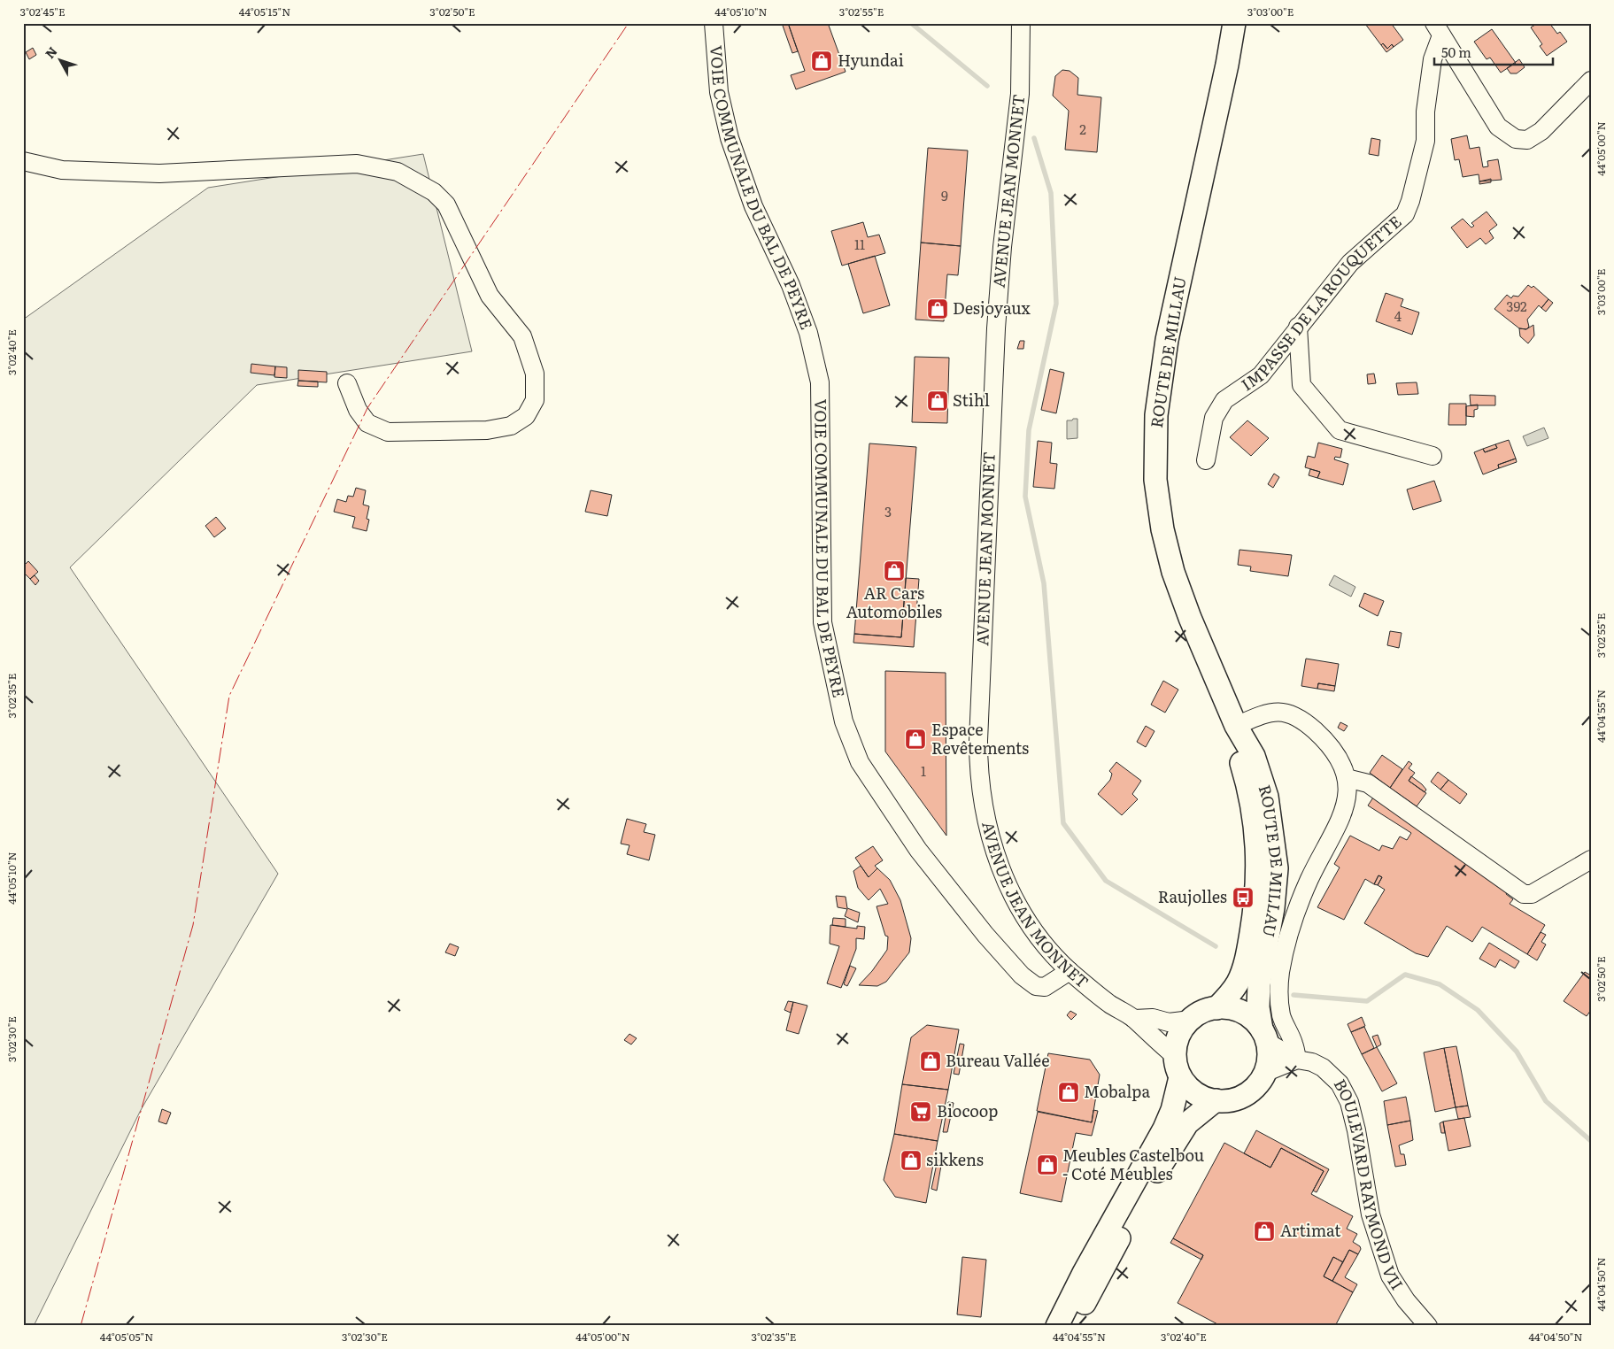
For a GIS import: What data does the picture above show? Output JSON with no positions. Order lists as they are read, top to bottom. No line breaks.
{"streets":{"main road":["ROUTE DE MILLAU"],"street":["VOIE COMMUNALE DU BAL DE PEYRE","AVENUE JEAN MONNET","IMPASSE DE LA ROUQUETTE","BOULEVARD RAYMOND VII"]},"crossings":[["VOIE COMMUNALE DU BAL DE PEYRE","AVENUE JEAN MONNET"],["AVENUE JEAN MONNET","ROUTE DE MILLAU"],["AVENUE JEAN MONNET","BOULEVARD RAYMOND VII"],["ROUTE DE MILLAU","BOULEVARD RAYMOND VII"]],"places":{"shop":["Hyundai","Desjoyaux","Stihl","AR Cars Automobiles","Espace Revêtements","Bureau Vallée","Mobalpa","sikkens","Meubles Castelbou - Coté Meubles","Artimat"],"bus stop":["Raujolles"],"supermarket":["Biocoop"]},"house_numbers":["2","9","11","392","4","3","1"],"scale_bar":"50 m","north":"top left","coordinates":["3°02'45\"E","44°05'15\"N","3°02'50\"E","44°05'10\"N","3°02'55\"E","3°03'00\"E","44°05'00\"N","3°02'40\"E","3°02'35\"E","44°04'55\"N","3°02'30\"E","44°04'50\"N","44°05'05\"N"]}
